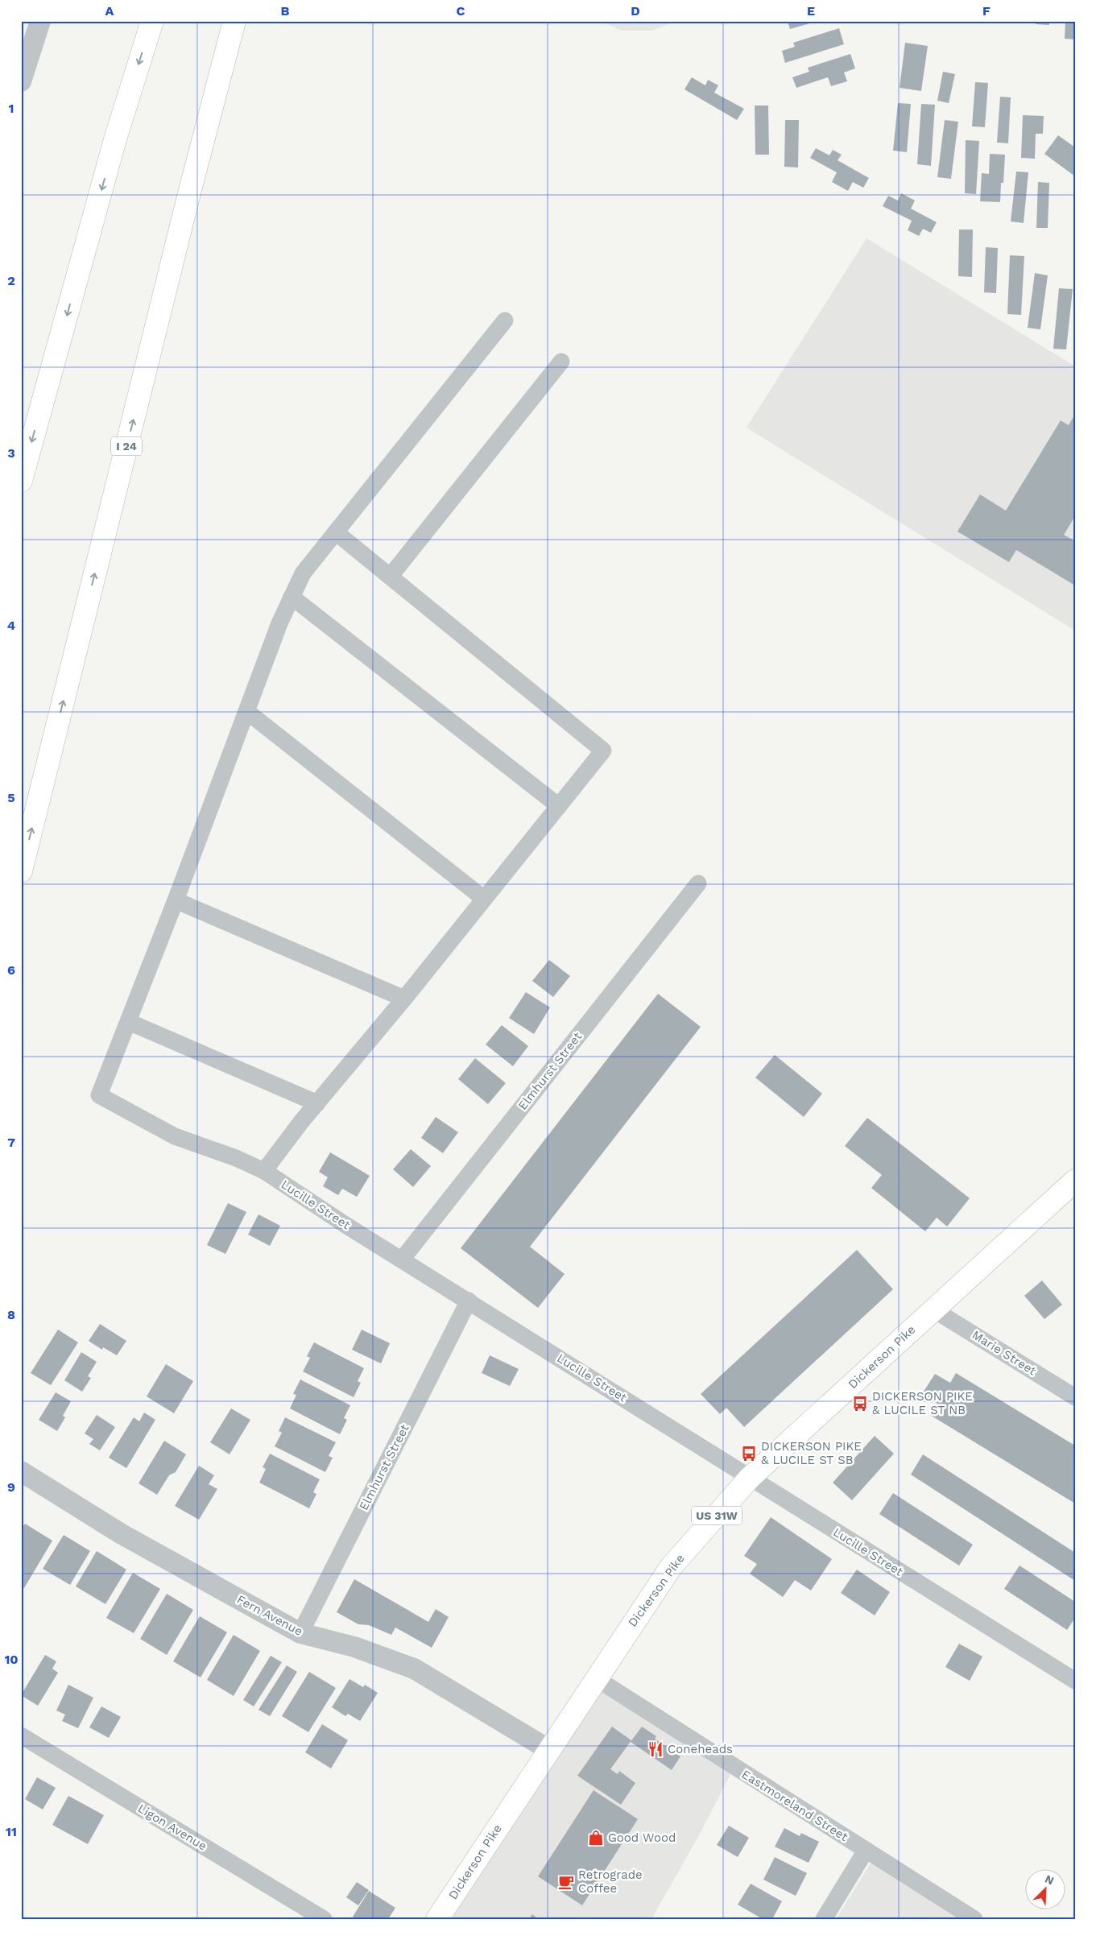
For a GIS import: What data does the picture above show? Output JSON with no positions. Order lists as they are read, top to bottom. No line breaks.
{"streets":{"main road":["I 24","Dickerson Pike","US 31W"],"street":["Elmhurst Street","Lucille Street","Marie Street","Fern Avenue","Eastmoreland Street","Ligon Avenue"]},"crossings":[["Elmhurst Street","Lucille Street"],["Elmhurst Street","Fern Avenue"],["Lucille Street","Dickerson Pike"],["Marie Street","Dickerson Pike"],["Dickerson Pike","Fern Avenue"],["Dickerson Pike","Eastmoreland Street"]],"places":{"bus stop":["DICKERSON PIKE & LUCILE ST NB","DICKERSON PIKE & LUCILE ST SB"],"restaurant":["Coneheads"],"shop":["Good Wood"],"cafe":["Retrograde Coffee"]},"north":"top right","grid":{"columns":["A","B","C","D","E","F"],"rows":["1","2","3","4","5","6","7","8","9","10","11"]}}
